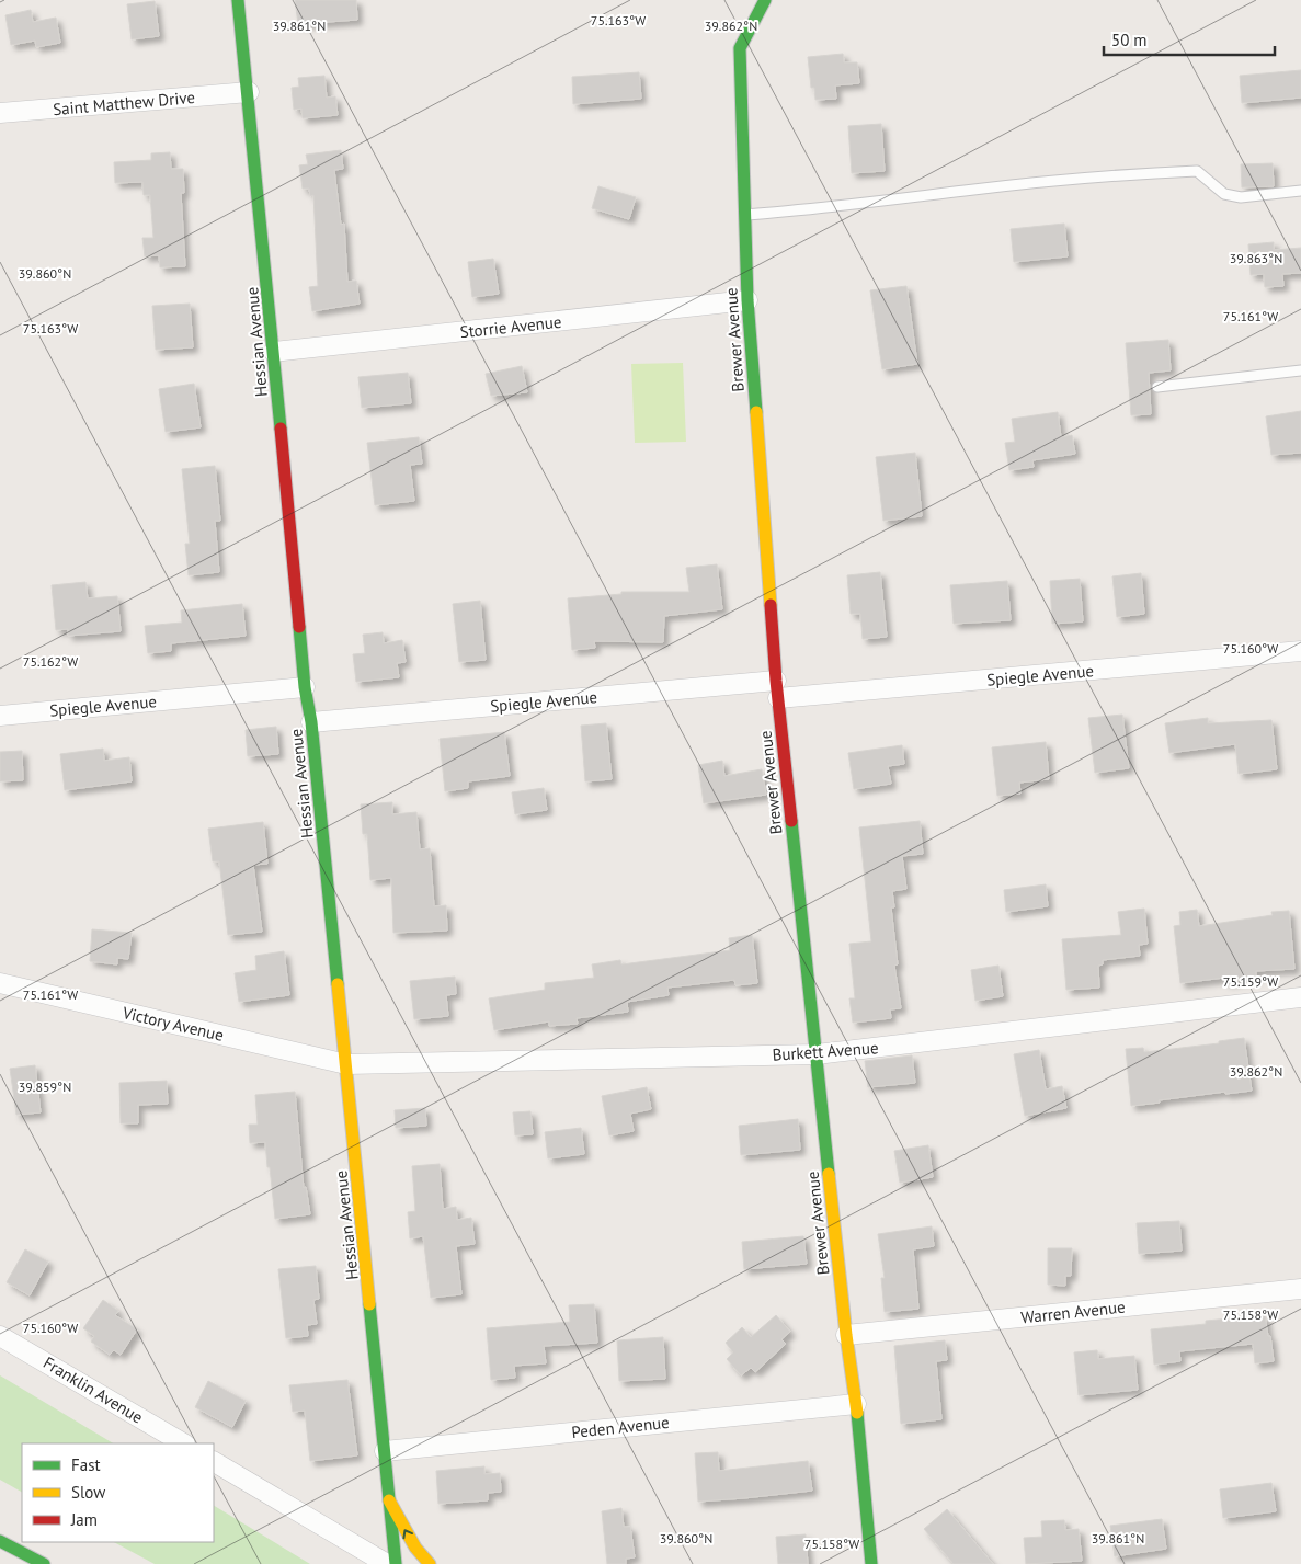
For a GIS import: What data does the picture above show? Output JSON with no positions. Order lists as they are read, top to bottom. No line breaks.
{"streets":{"main road":["Brewer Avenue","Hessian Avenue"],"street":["Saint Matthew Drive","Storrie Avenue","Spiegle Avenue","Victory Avenue","Burkett Avenue","Warren Avenue","Franklin Avenue","Peden Avenue"]},"crossings":[["Saint Matthew Drive","Hessian Avenue"],["Storrie Avenue","Brewer Avenue"],["Storrie Avenue","Hessian Avenue"],["Brewer Avenue","Spiegle Avenue"],["Brewer Avenue","Burkett Avenue"],["Brewer Avenue","Warren Avenue"],["Brewer Avenue","Peden Avenue"],["Hessian Avenue","Spiegle Avenue"],["Hessian Avenue","Victory Avenue"],["Hessian Avenue","Burkett Avenue"],["Hessian Avenue","Peden Avenue"],["Victory Avenue","Burkett Avenue"]],"legend":["Fast","Slow","Jam"],"scale_bar":"50 m","coordinates":["75.163°W","39.861°N","39.862°N","39.863°N","39.860°N","75.161°W","75.160°W","75.162°W","75.159°W","39.859°N","75.158°W"]}
